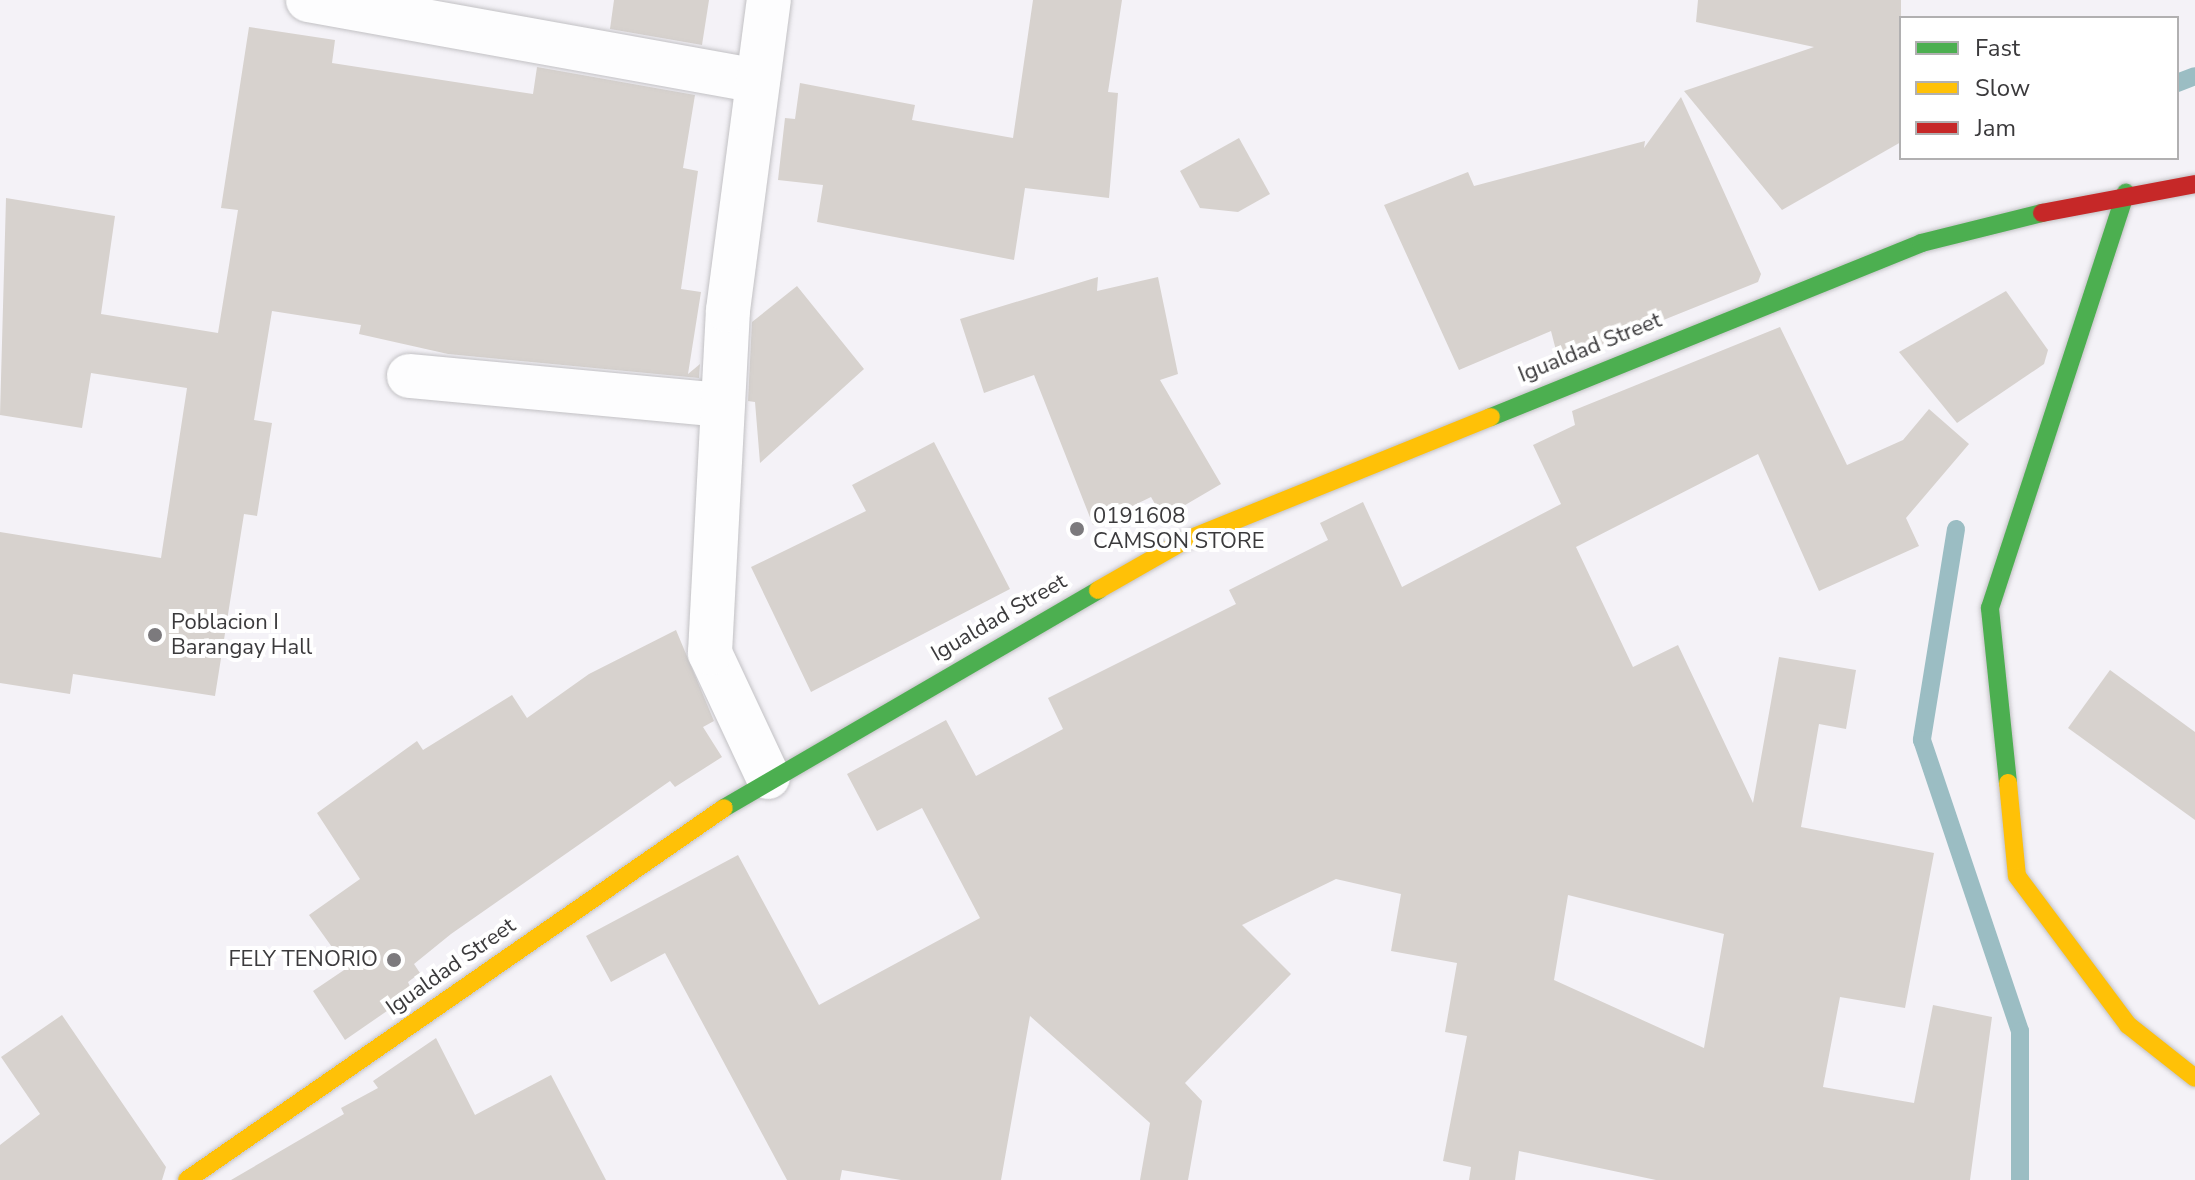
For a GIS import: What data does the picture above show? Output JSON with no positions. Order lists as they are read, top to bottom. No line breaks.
{"streets":{"street":["Igualdad Street"]},"places":["0191608 CAMSON STORE","Poblacion I Barangay Hall","FELY TENORIO"],"legend":["Fast","Slow","Jam"]}
